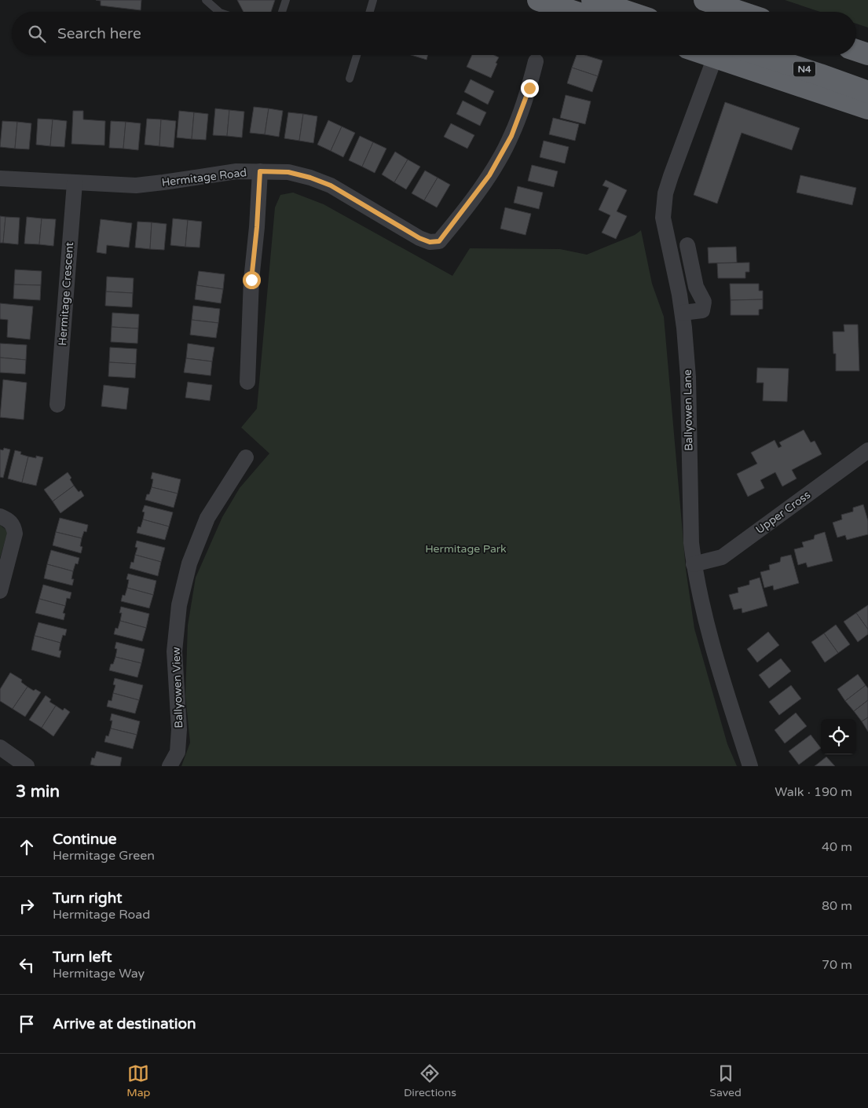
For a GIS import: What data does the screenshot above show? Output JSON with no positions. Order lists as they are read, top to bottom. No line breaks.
{"streets":{"highway":["N4"],"street":["Hermitage Road","Hermitage Crescent","Ballyowen Lane","Upper Cross","Ballyowen View"]},"crossings":[["Hermitage Road","Hermitage Crescent"],["Ballyowen Lane","Upper Cross"]],"parks":["Hermitage Park"],"page":{"search":"Search here","heading":["3 min","Walk · 190 m"],"list":[["Continue","Hermitage Green","40 m"],["Turn right","Hermitage Road","80 m"],["Turn left","Hermitage Way","70 m"],"Arrive at destination"],"nav":["Map","Directions","Saved"]}}
